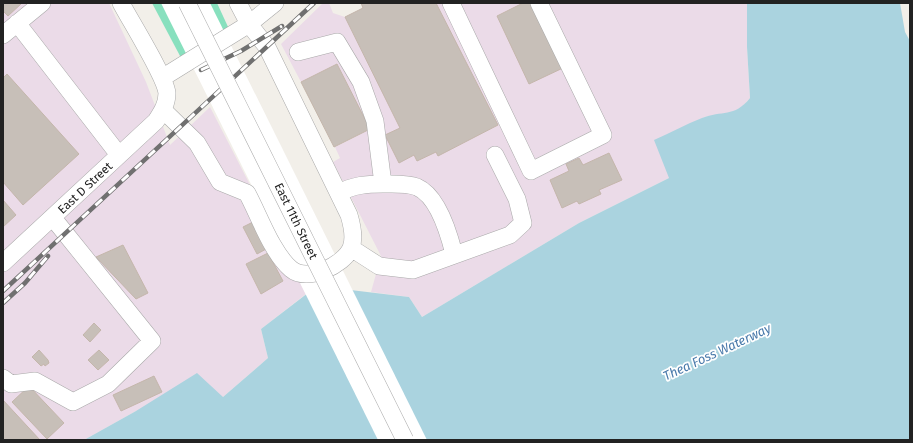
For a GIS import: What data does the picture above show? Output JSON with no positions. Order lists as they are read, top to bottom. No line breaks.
{"streets":{"street":["East D Street","East 11th Street"]},"water":["Thea Foss Waterway"]}
